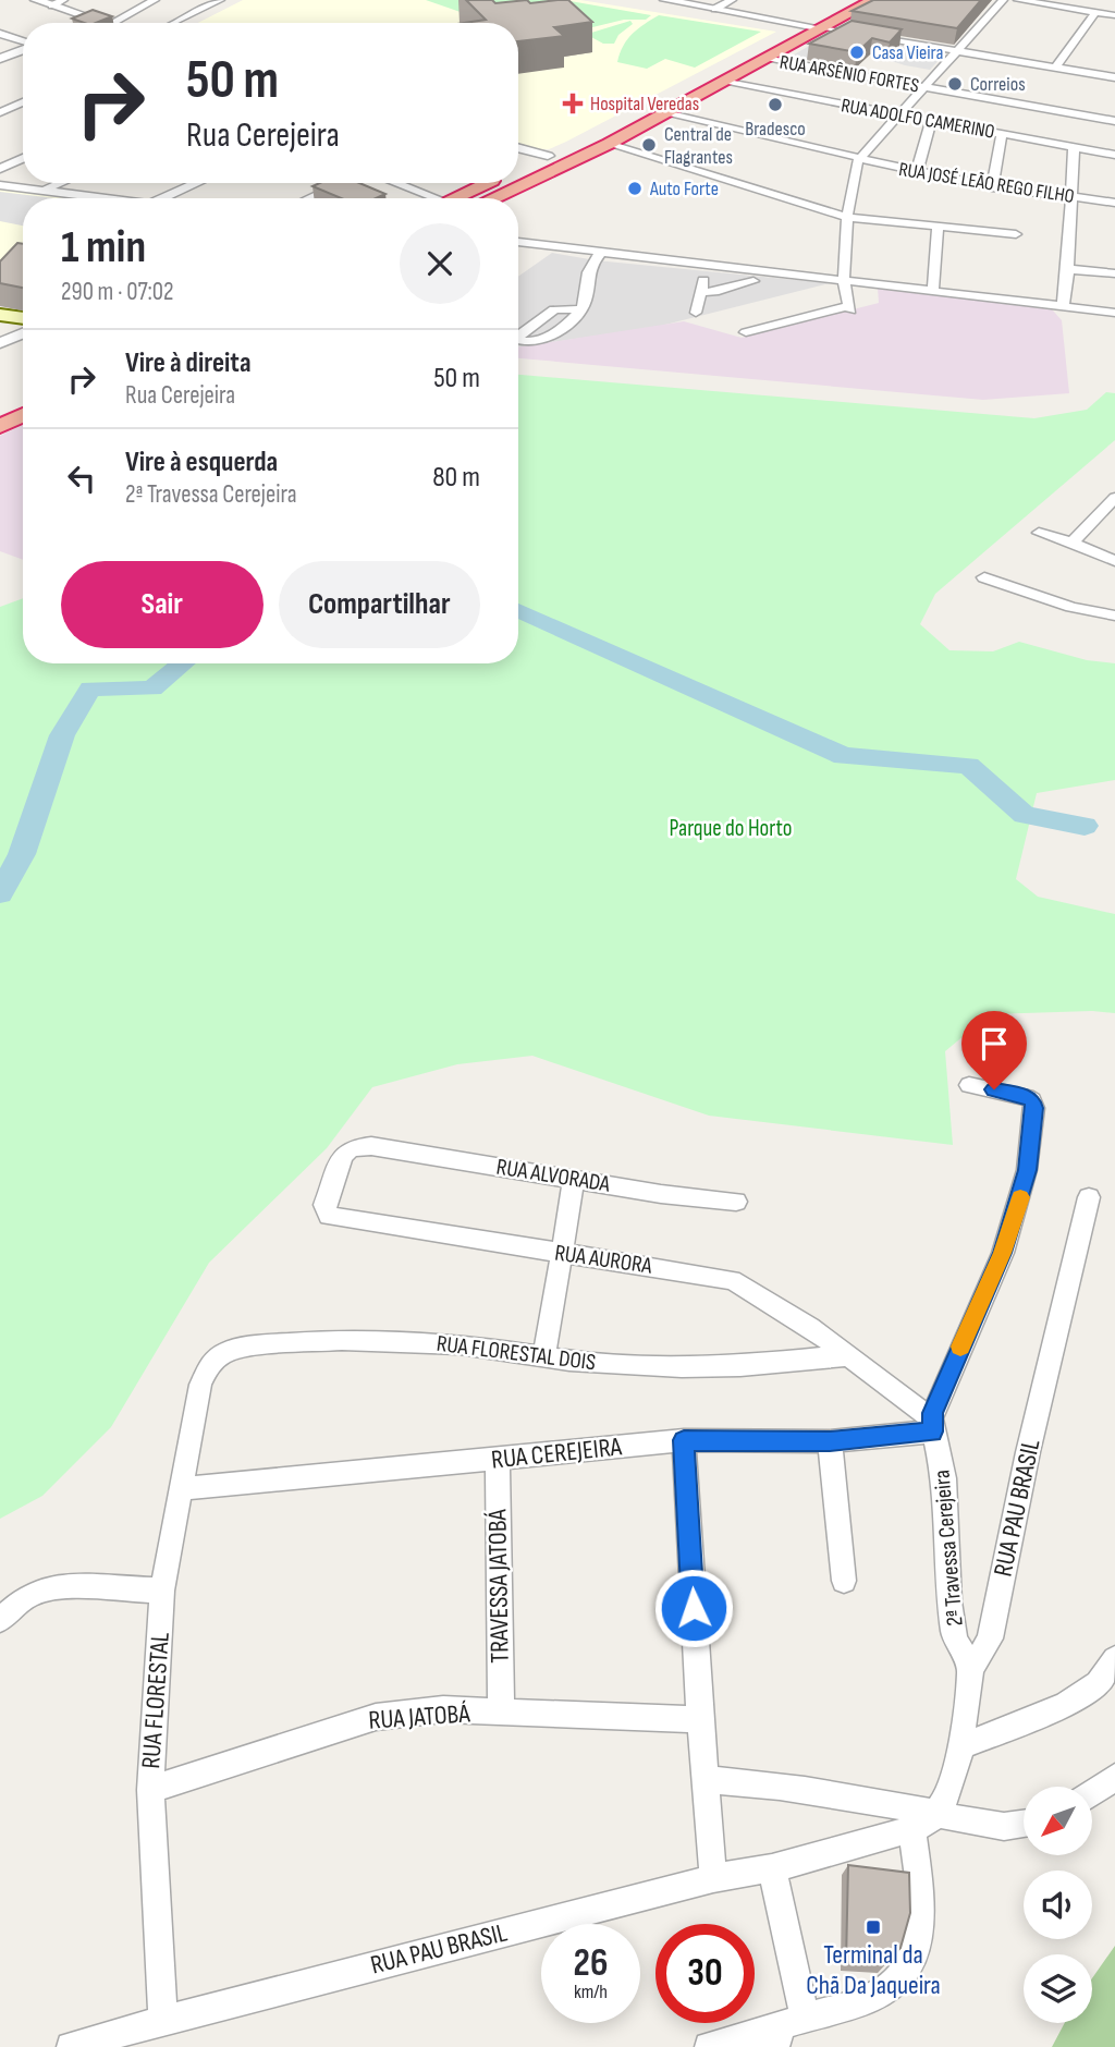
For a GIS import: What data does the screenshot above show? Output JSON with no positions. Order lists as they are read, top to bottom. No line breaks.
{"streets":{"street":["RUA ARSÊNIO FORTES","RUA ADOLFO CAMERINO","RUA JOSÉ LEÃO REGO FILHO","RUA ALVORADA","RUA AURORA","RUA FLORESTAL DOIS","RUA CEREJEIRA","RUA PAU BRASIL","2ª Travessa Cerejeira","TRAVESSA JATOBÁ","RUA FLORESTAL","RUA JATOBÁ"]},"crossings":[["RUA ALVORADA","RUA AURORA"],["RUA AURORA","RUA FLORESTAL DOIS"],["RUA AURORA","RUA CEREJEIRA"],["RUA AURORA","2ª Travessa Cerejeira"],["RUA FLORESTAL DOIS","RUA FLORESTAL"],["RUA CEREJEIRA","2ª Travessa Cerejeira"],["RUA CEREJEIRA","TRAVESSA JATOBÁ"],["RUA CEREJEIRA","RUA FLORESTAL"],["RUA PAU BRASIL","2ª Travessa Cerejeira"],["RUA PAU BRASIL","RUA FLORESTAL"],["TRAVESSA JATOBÁ","RUA JATOBÁ"],["RUA FLORESTAL","RUA JATOBÁ"]],"parks":["Parque do Horto"],"places":{"other":["Casa Vieira","Correios","Bradesco","Central de Flagrantes","Auto Forte"],"health":["Hospital Veredas"],"transit":["Terminal da Chã Da Jaqueira"]},"north":"bottom left","page":{"turn":["50 m","Rua Cerejeira"],"heading":["1 min","290 m · 07:02"],"list":[{"name":"Vire à direita","note":"Rua Cerejeira","value":"50 m"},{"name":"Vire à esquerda","note":"2ª Travessa Cerejeira","value":"80 m"}],"buttons":["Sair","Compartilhar"],"speed":"26 km/h","limit":"30"}}
